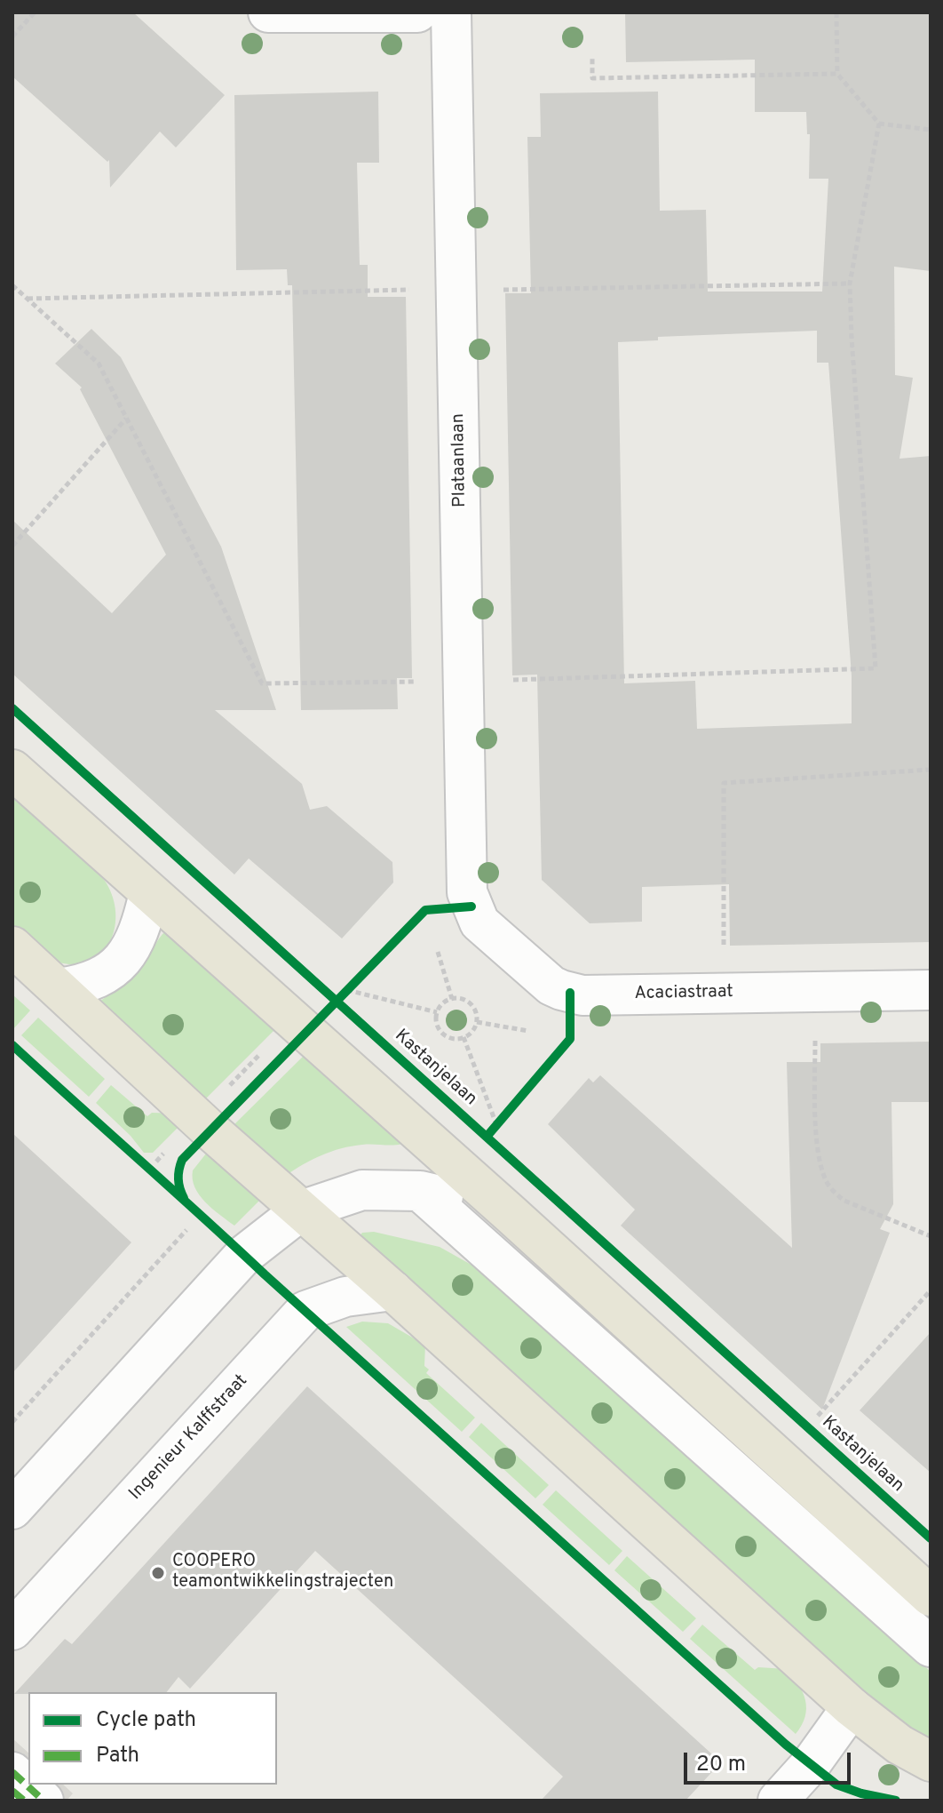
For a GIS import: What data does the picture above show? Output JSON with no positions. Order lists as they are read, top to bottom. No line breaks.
{"streets":{"street":["Plataanlaan","Acaciastraat","Ingenieur Kalffstraat"],"cycle path":["Kastanjelaan"]},"crossings":[["Plataanlaan","Acaciastraat"]],"places":["COOPERO teamontwikkelingstrajecten"],"legend":["Cycle path","Path"],"scale_bar":"20 m"}
